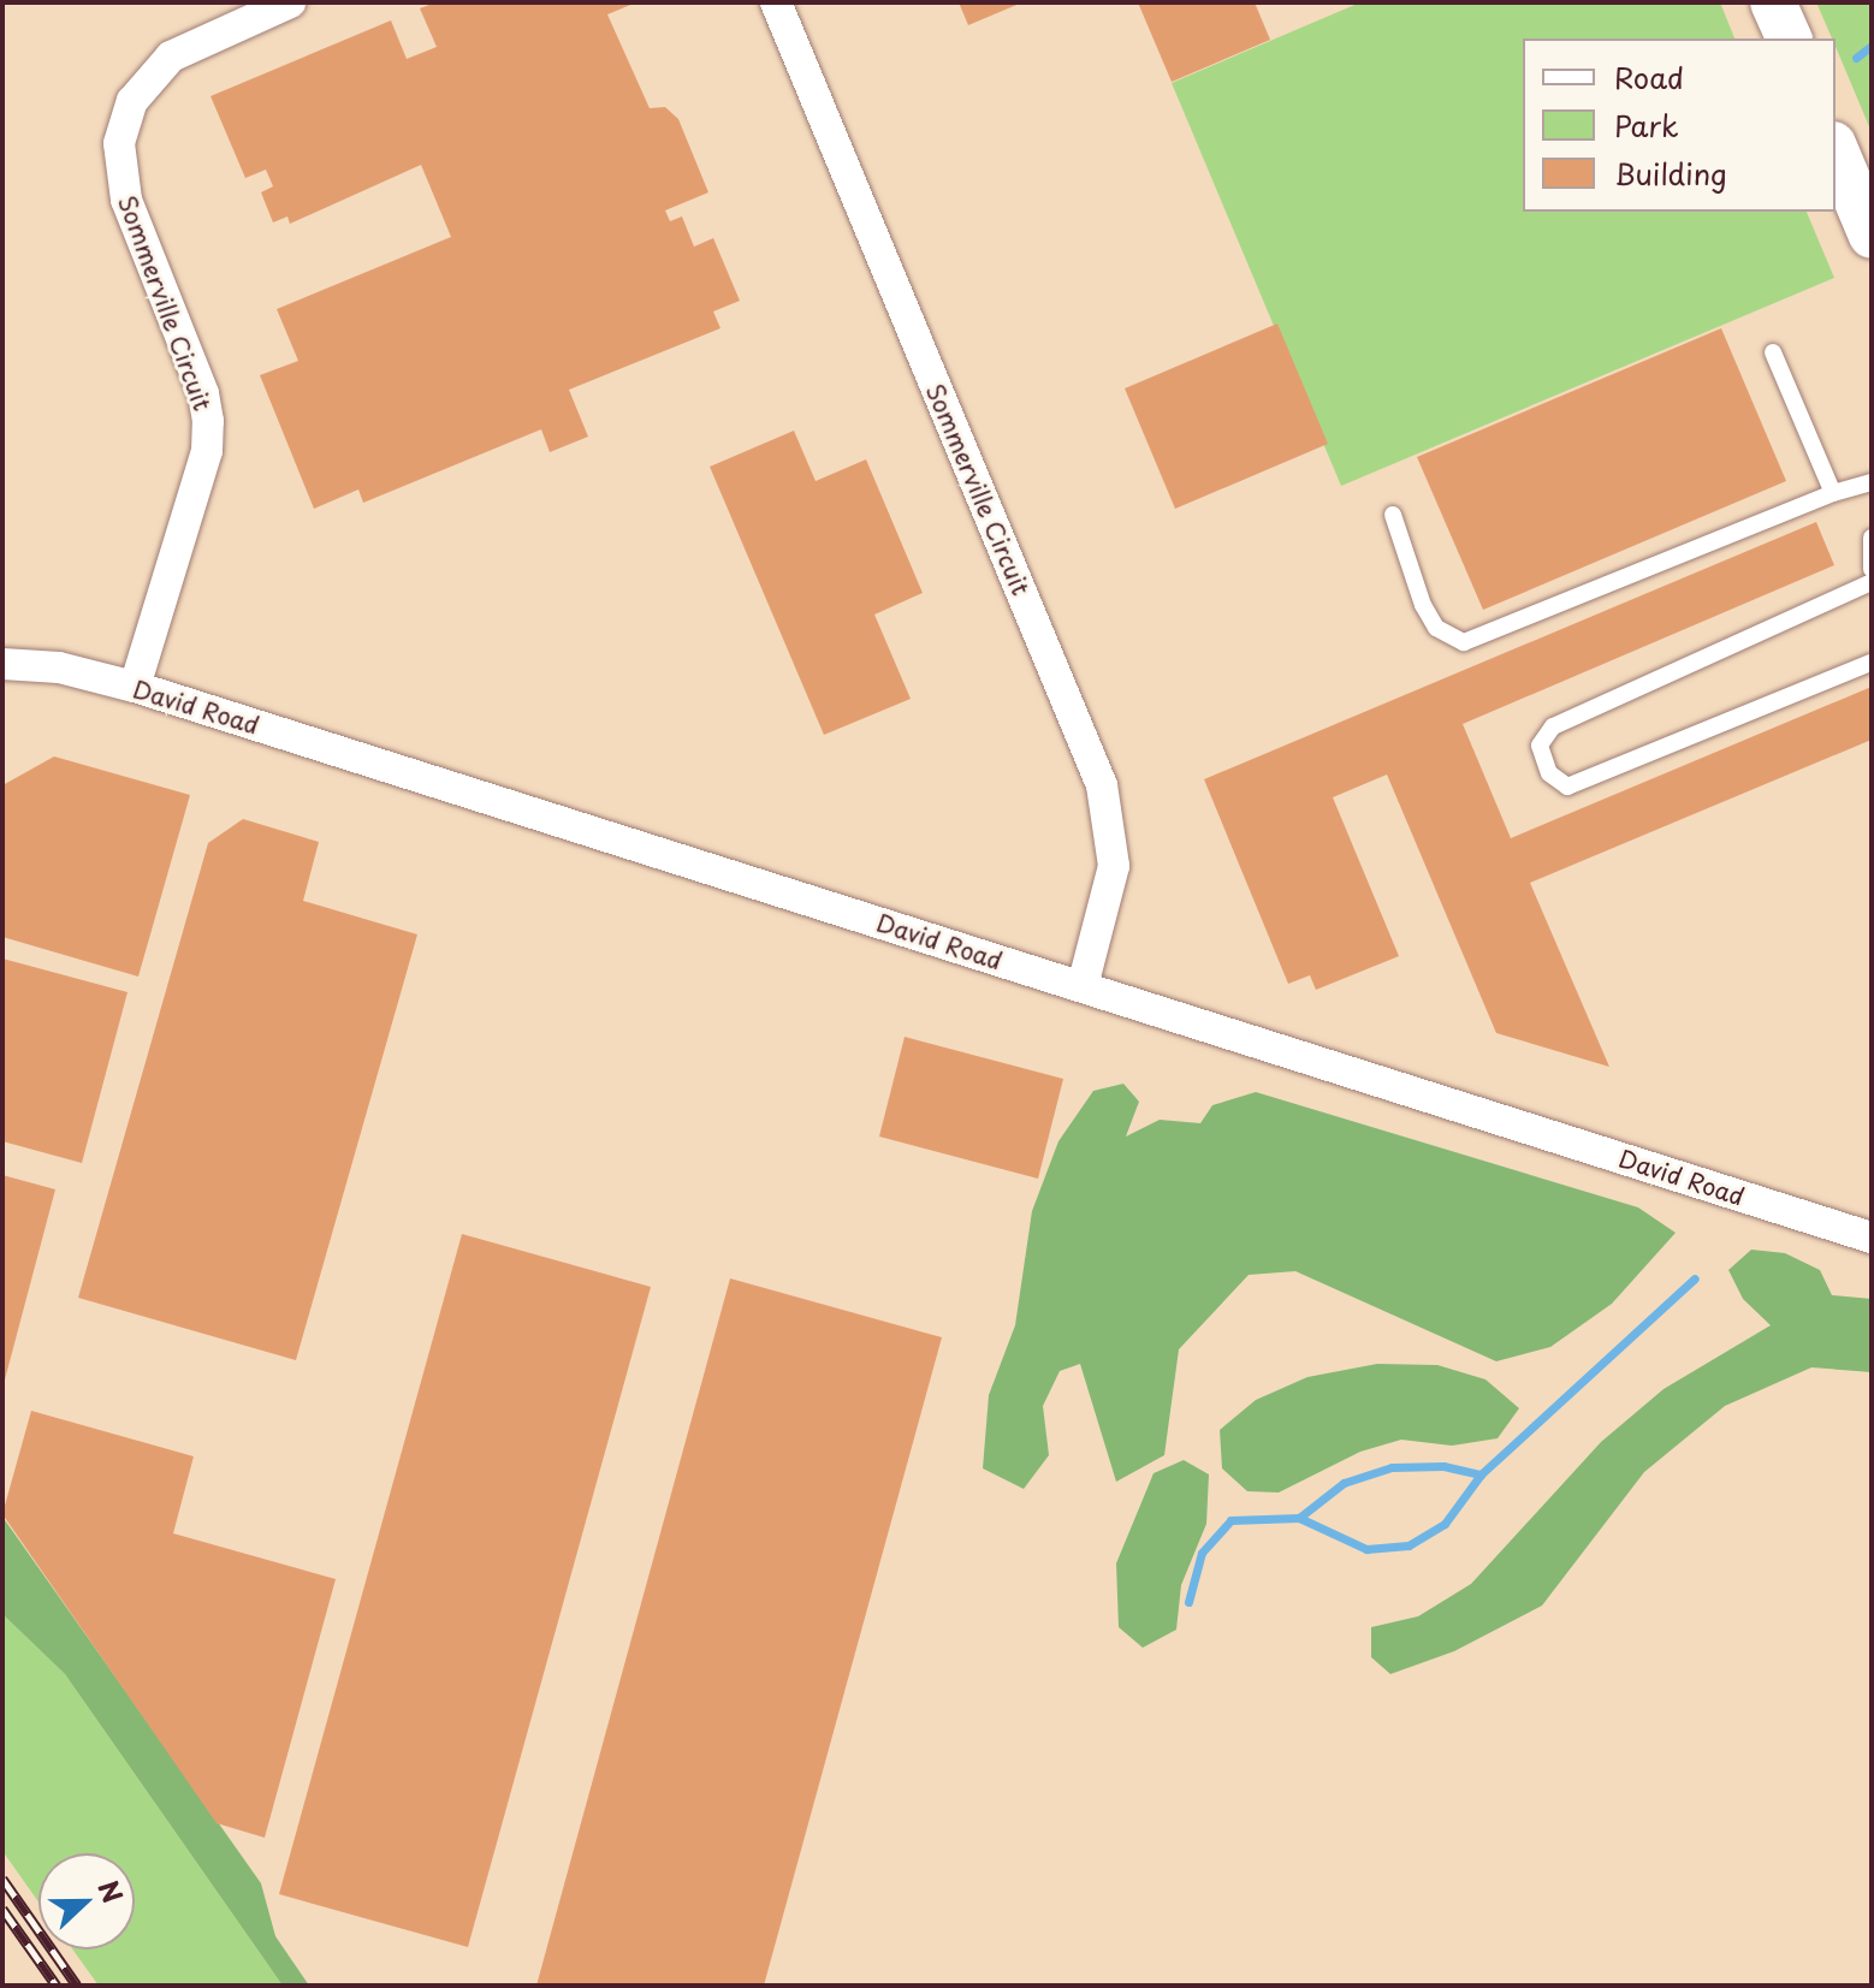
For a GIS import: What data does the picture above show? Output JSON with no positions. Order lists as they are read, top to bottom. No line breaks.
{"streets":{"street":["Sommerville Circuit","David Road"]},"crossings":[["Sommerville Circuit","David Road"]],"legend":["Road","Park","Building"],"north":"right"}
